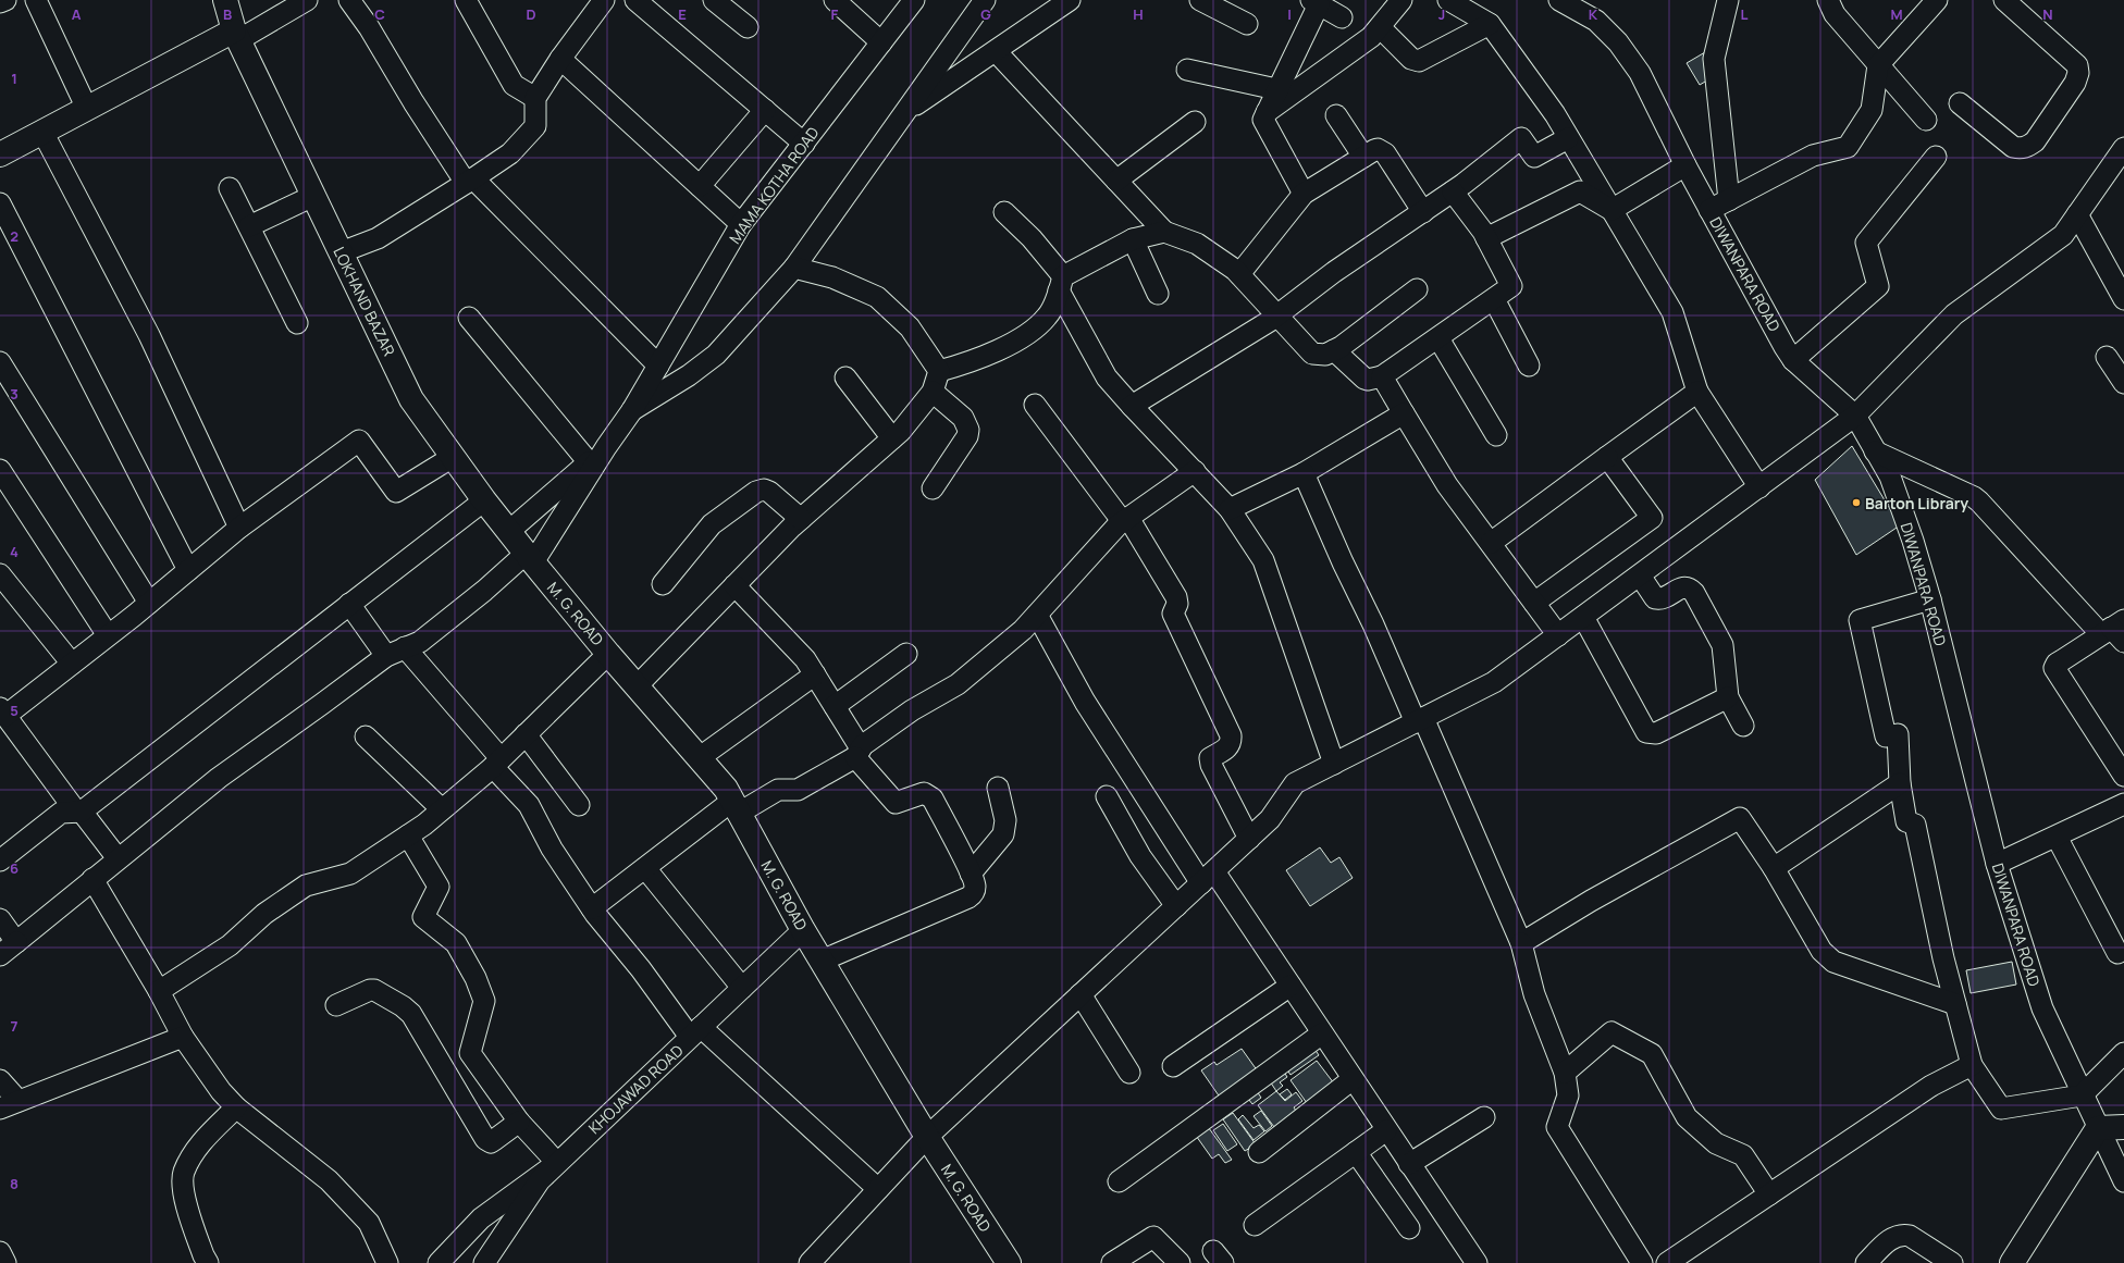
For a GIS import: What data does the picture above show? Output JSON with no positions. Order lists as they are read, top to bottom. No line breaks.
{"streets":{"main road":["LOKHAND BAZAR","M. G. ROAD"],"street":["MAMA KOTHA ROAD","DIWANPARA ROAD","KHOJAWAD ROAD"]},"crossings":[["MAMA KOTHA ROAD","LOKHAND BAZAR"],["MAMA KOTHA ROAD","M. G. ROAD"],["LOKHAND BAZAR","M. G. ROAD"],["M. G. ROAD","KHOJAWAD ROAD"]],"places":["Barton Library"],"grid":{"columns":["A","B","C","D","E","F","G","H","I","J","K","L","M","N"],"rows":["1","2","3","4","5","6","7","8"]}}
